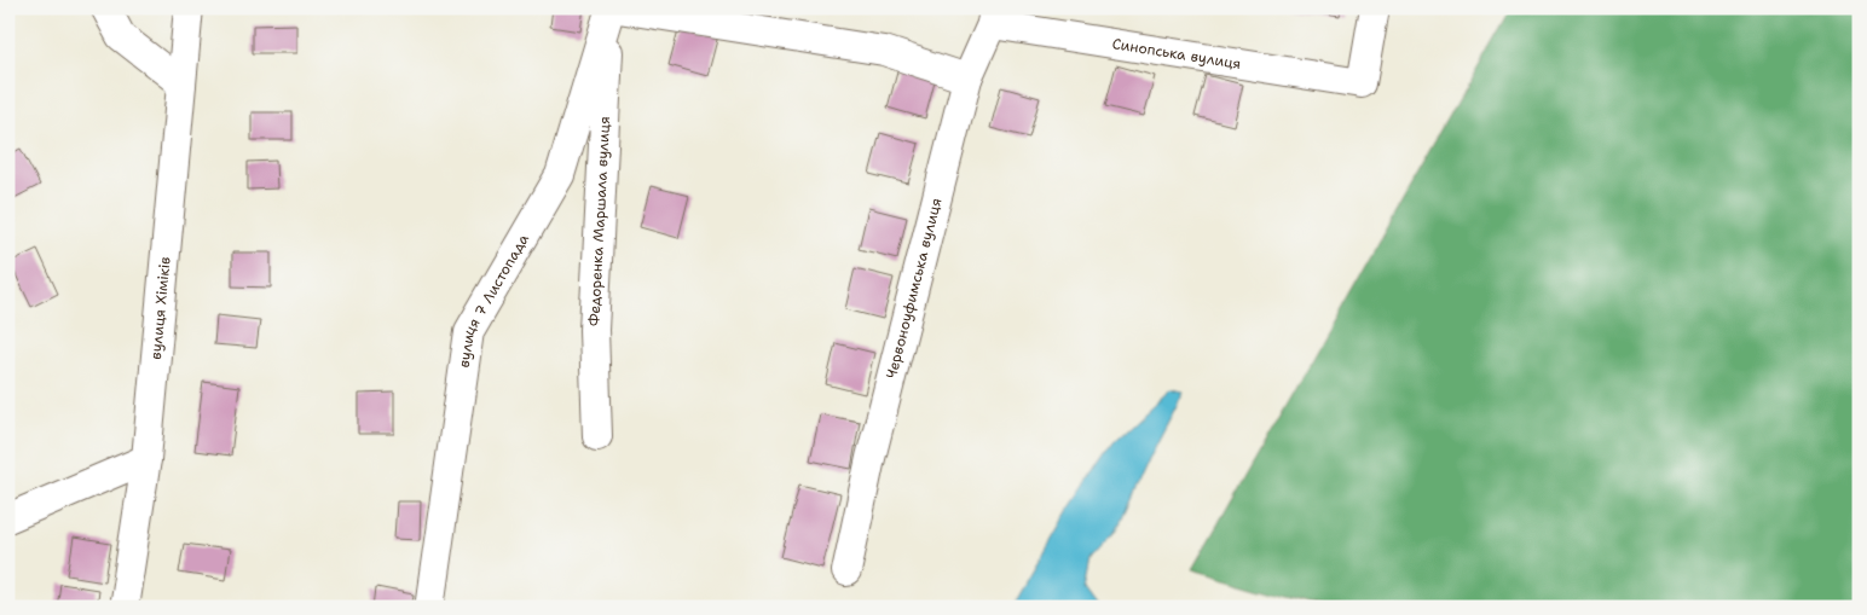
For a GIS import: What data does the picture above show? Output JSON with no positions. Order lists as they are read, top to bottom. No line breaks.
{"streets":{"street":["Синопська вулиця","Федоренка Маршала вулиця","Червоноуфимська вулиця","вулиця 7 Листопада","вулиця Хіміків"]},"crossings":[["Синопська вулиця","Червоноуфимська вулиця"],["Федоренка Маршала вулиця","вулиця 7 Листопада"]]}
